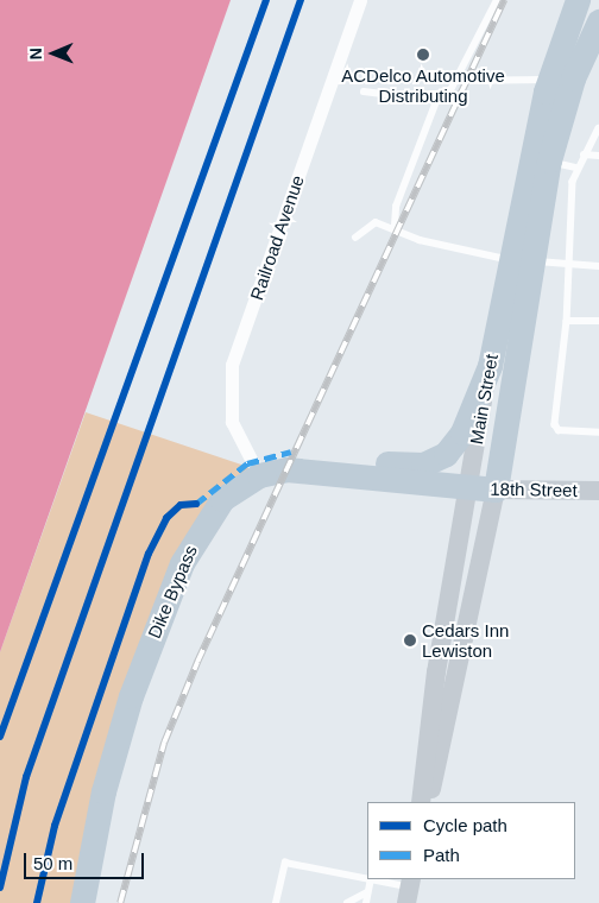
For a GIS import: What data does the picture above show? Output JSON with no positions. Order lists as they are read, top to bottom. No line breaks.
{"streets":{"highway":["Main Street","18th Street","Dike Bypass"],"street":["Railroad Avenue"]},"crossings":[["Railroad Avenue","Dike Bypass"],["Main Street","18th Street"],["Main Street","Dike Bypass"],["18th Street","Dike Bypass"]],"places":["ACDelco Automotive Distributing","Cedars Inn Lewiston"],"legend":["Cycle path","Path"],"scale_bar":"50 m","north":"left"}
